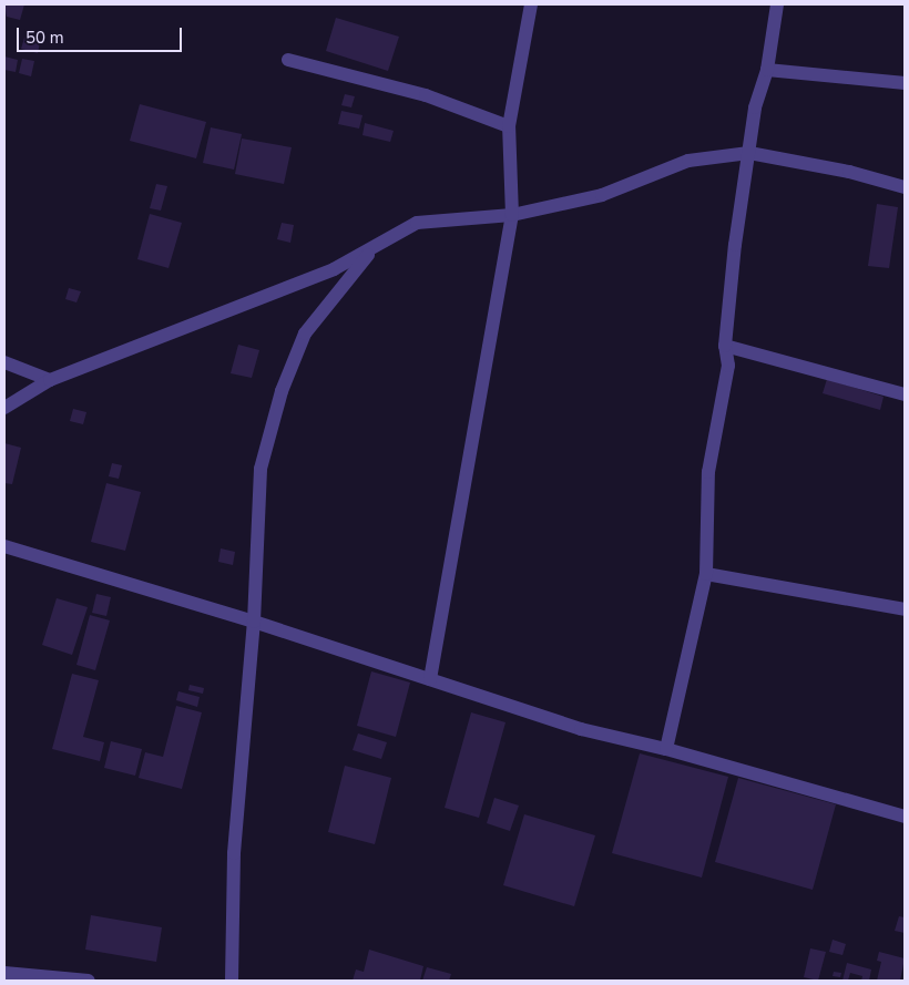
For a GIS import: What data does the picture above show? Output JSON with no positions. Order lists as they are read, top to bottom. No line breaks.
{"scale_bar":"50 m"}
